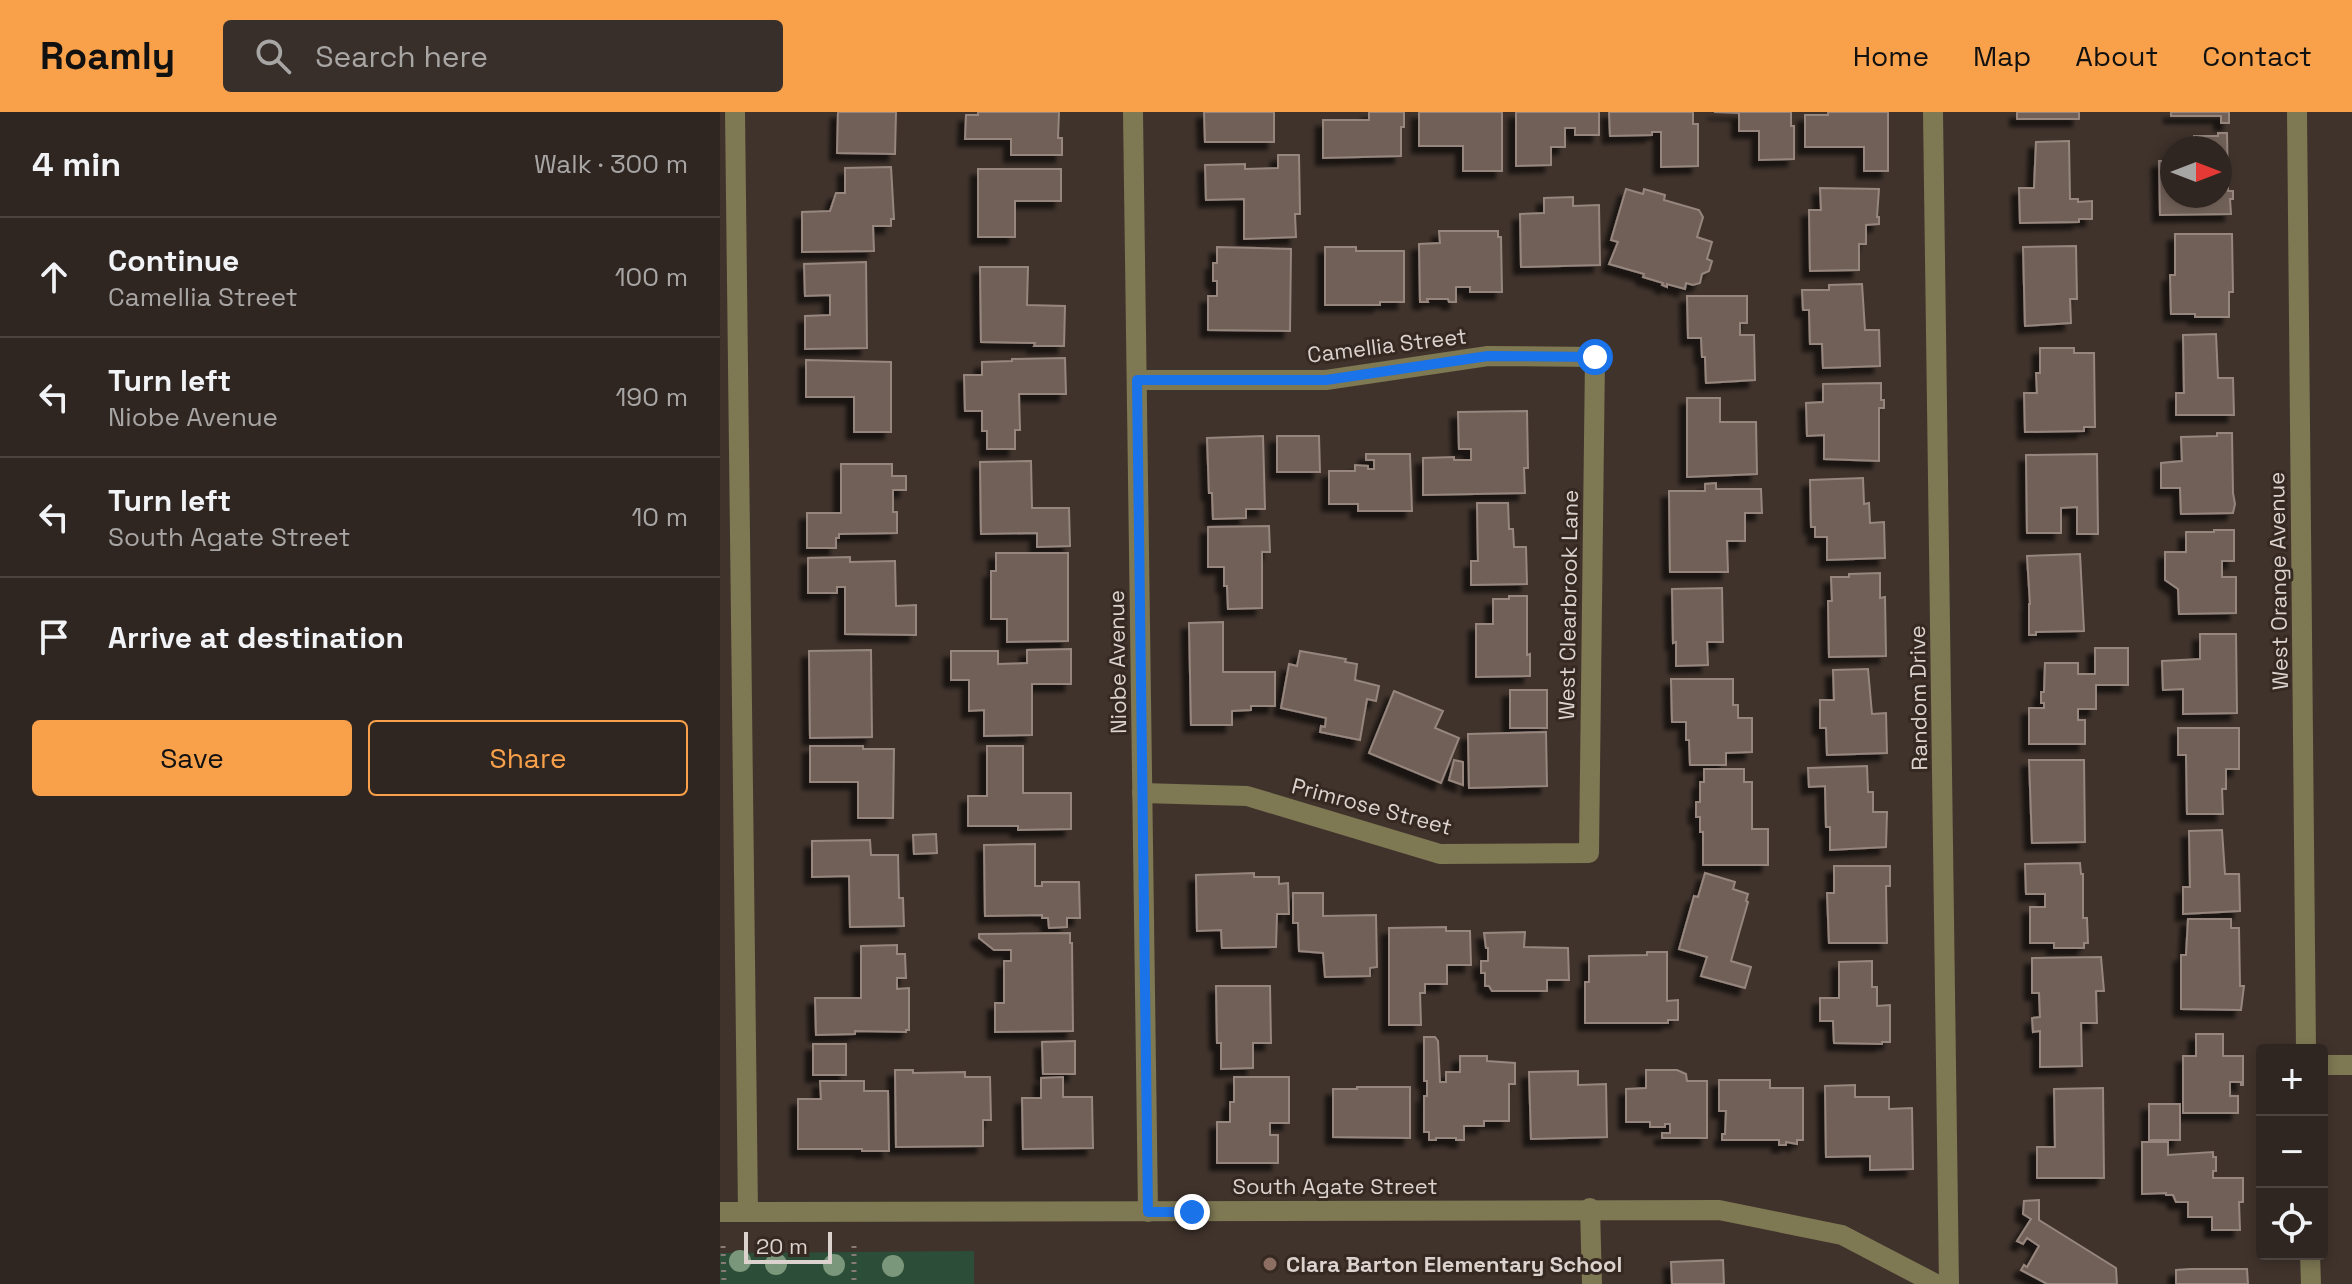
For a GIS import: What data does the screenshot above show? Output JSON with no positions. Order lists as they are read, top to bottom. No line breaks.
{"streets":{"street":["Camellia Street","West Orange Avenue","West Clearbrook Lane","Niobe Avenue","Random Drive","Primrose Street","South Agate Street"]},"crossings":[["Camellia Street","West Clearbrook Lane"],["Camellia Street","Niobe Avenue"],["West Clearbrook Lane","Primrose Street"],["Niobe Avenue","Primrose Street"],["Niobe Avenue","South Agate Street"]],"places":["Clara Barton Elementary School"],"scale_bar":"20 m","north":"right","page":{"header":"Roamly","search":"Search here","nav":["Home","Map","About","Contact"],"heading":["4 min","Walk · 300 m"],"list":[["Continue","Camellia Street","100 m"],["Turn left","Niobe Avenue","190 m"],["Turn left","South Agate Street","10 m"],"Arrive at destination"],"buttons":["Save","Share"],"map_buttons":["+","−"],"scale":"20 m"}}
